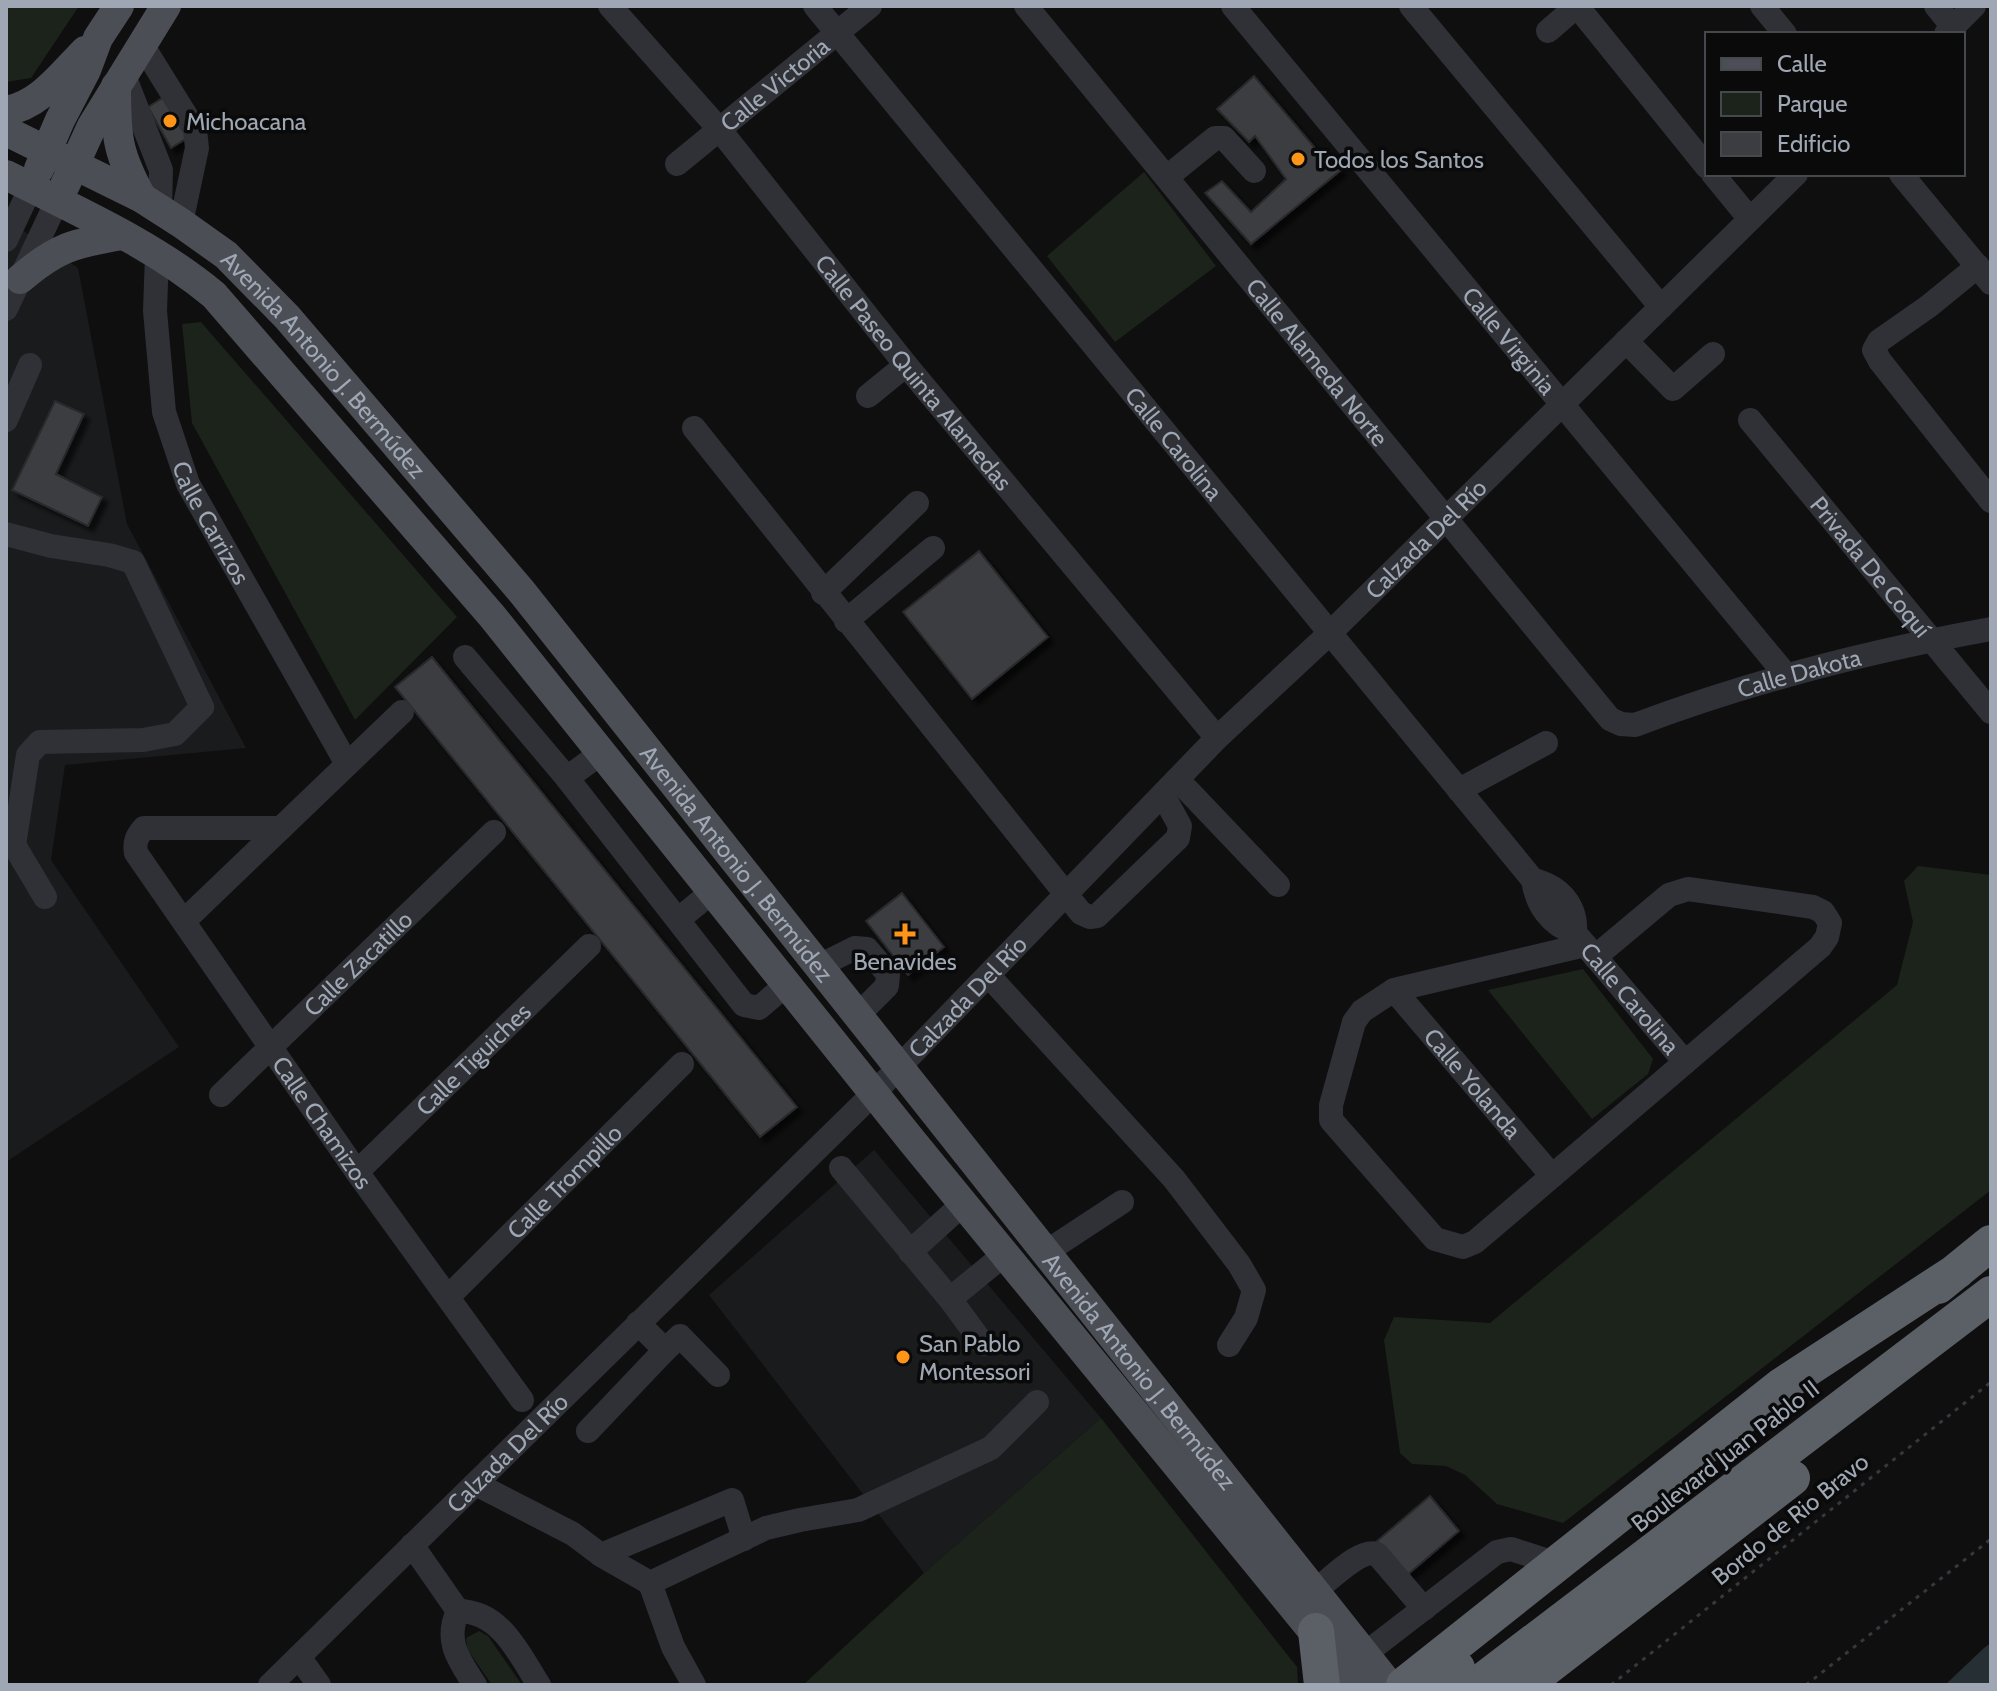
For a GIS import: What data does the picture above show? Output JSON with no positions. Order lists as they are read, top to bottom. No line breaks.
{"streets":{"highway":["Boulevard Juan Pablo II"],"main road":["Avenida Antonio J. Bermúdez"],"street":["Calle Victoria","Calle Virginia","Calle Alameda Norte","Calle Paseo Quinta Alamedas","Calle Carolina","Calle Carrizos","Calzada Del Río","Privada De Coquí","Calle Dakota","Calle Zacatillo","Calle Tiguiches","Calle Yolanda","Calle Chamizos","Calle Trompillo"],"path":["Bordo de Rio Bravo"]},"crossings":[["Calle Victoria","Calle Paseo Quinta Alamedas"],["Calle Victoria","Calle Carolina"],["Calle Virginia","Calzada Del Río"],["Calle Virginia","Calle Dakota"],["Calle Alameda Norte","Calzada Del Río"],["Calle Alameda Norte","Calle Dakota"],["Avenida Antonio J. Bermúdez","Calle Carrizos"],["Avenida Antonio J. Bermúdez","Calzada Del Río"],["Calle Paseo Quinta Alamedas","Calzada Del Río"],["Calle Carolina","Calzada Del Río"],["Privada De Coquí","Calle Dakota"],["Calle Zacatillo","Calle Chamizos"],["Calle Tiguiches","Calle Chamizos"],["Calle Chamizos","Calle Trompillo"]],"places":{"other":["Michoacana","Todos los Santos","San Pablo Montessori"],"health":["Benavides"]},"legend":["Calle","Parque","Edificio"]}
